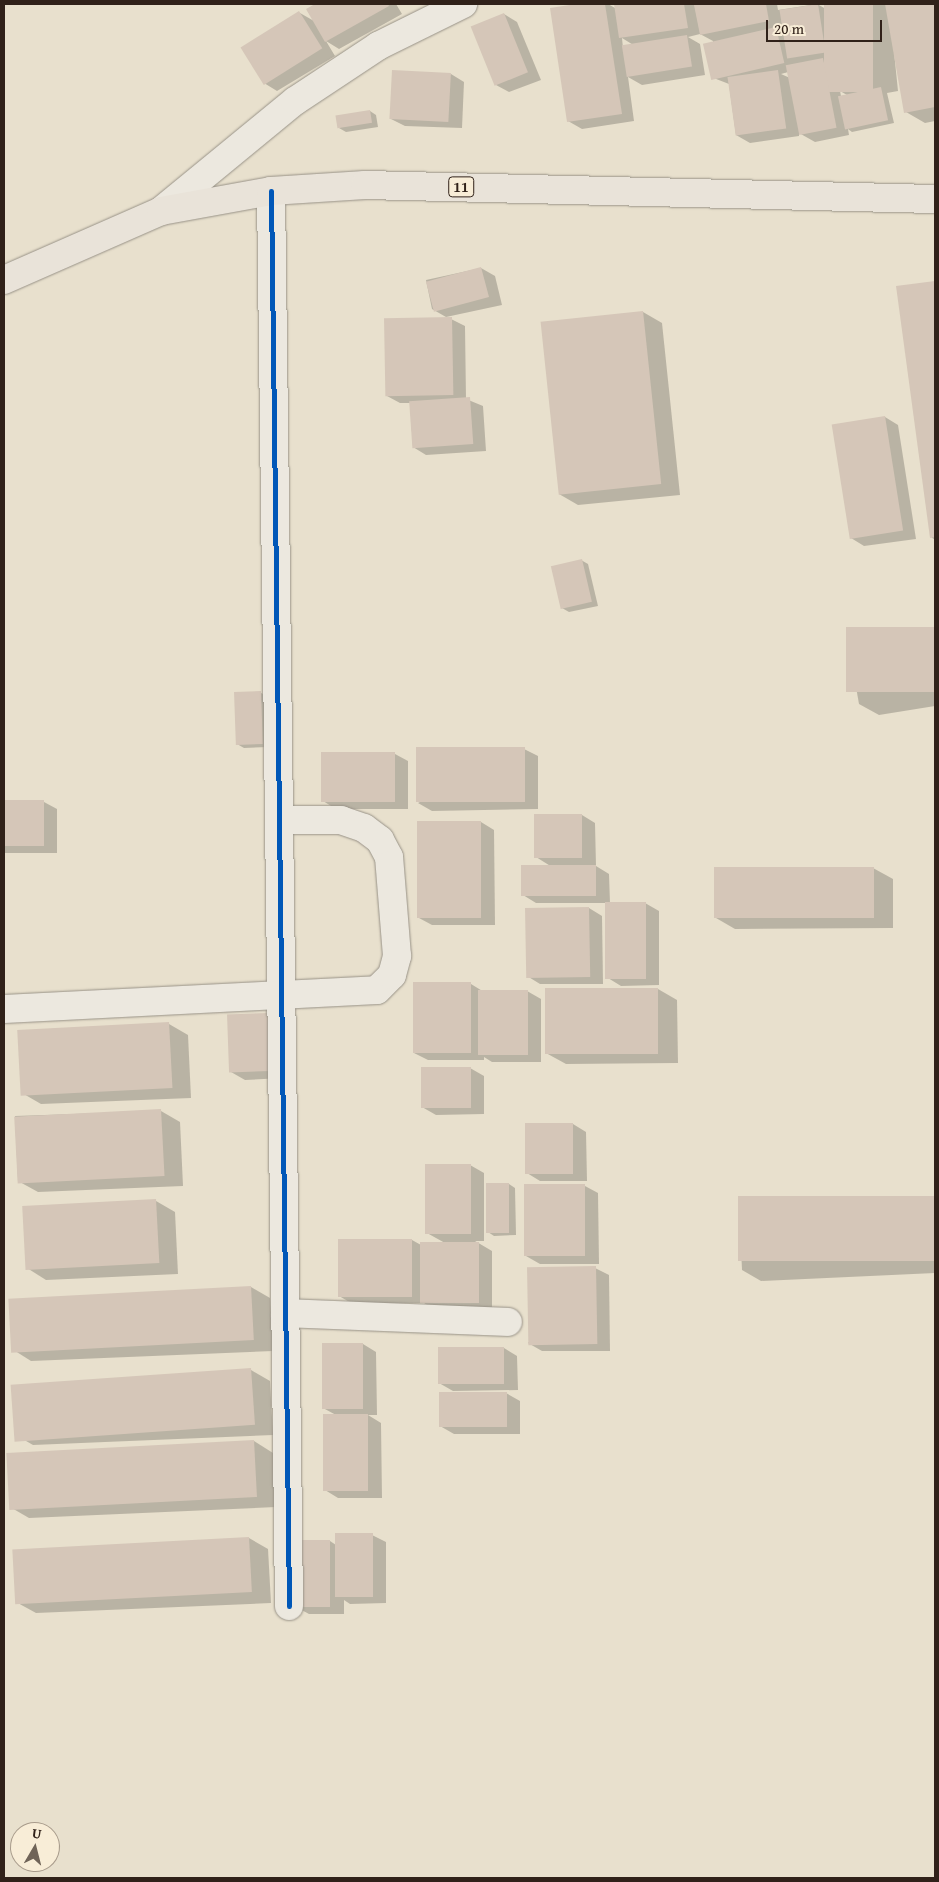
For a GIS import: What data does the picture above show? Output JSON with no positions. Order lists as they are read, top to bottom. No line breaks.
{"streets":{"highway":["11"]},"scale_bar":"20 m","north":"top"}
